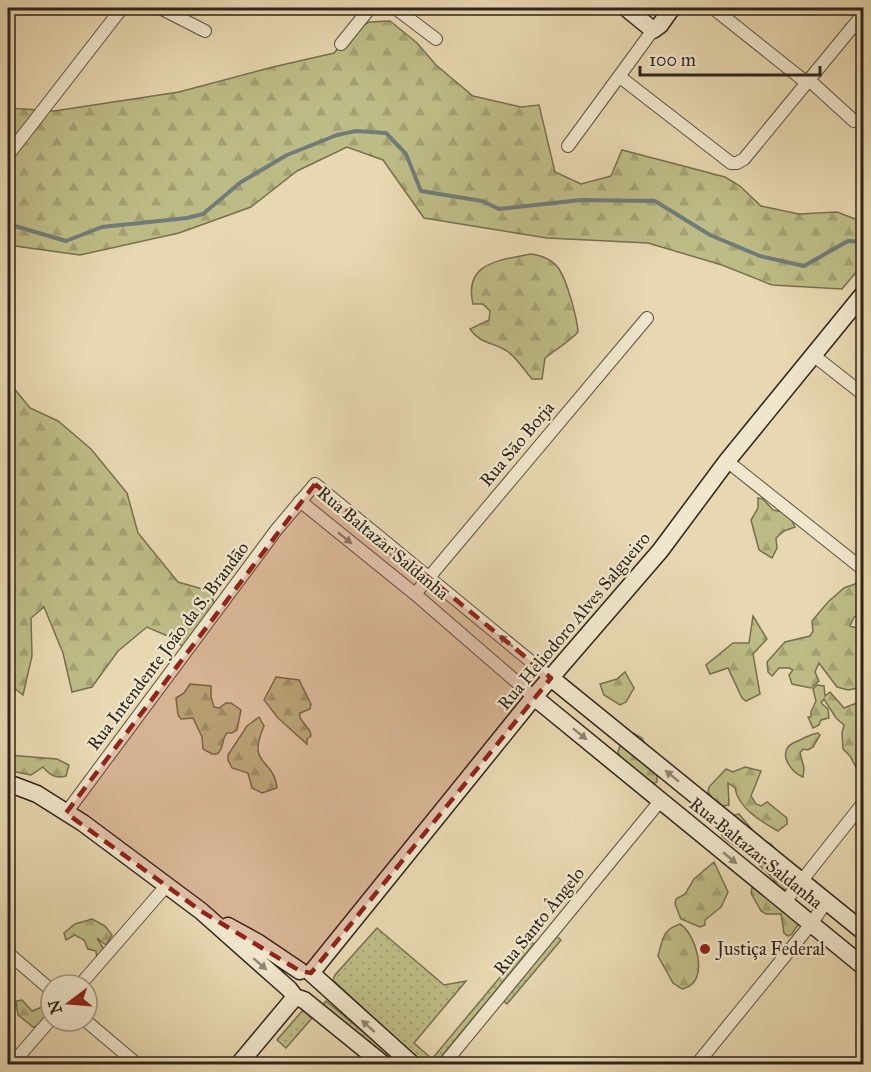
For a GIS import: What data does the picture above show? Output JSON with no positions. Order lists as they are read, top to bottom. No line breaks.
{"streets":{"main road":["Rua Baltazar Saldanha","Rua Heliodoro Alves Salgueiro"],"street":["Rua São Borja","Rua Intendente João da S. Brandão","Rua Santo Ângelo"]},"crossings":[["Rua São Borja","Rua Baltazar Saldanha"],["Rua Baltazar Saldanha","Rua Heliodoro Alves Salgueiro"],["Rua Baltazar Saldanha","Rua Intendente João da S. Brandão"],["Rua Baltazar Saldanha","Rua Santo Ângelo"]],"places":["Justiça Federal"],"scale_bar":"100 m","north":"left"}
